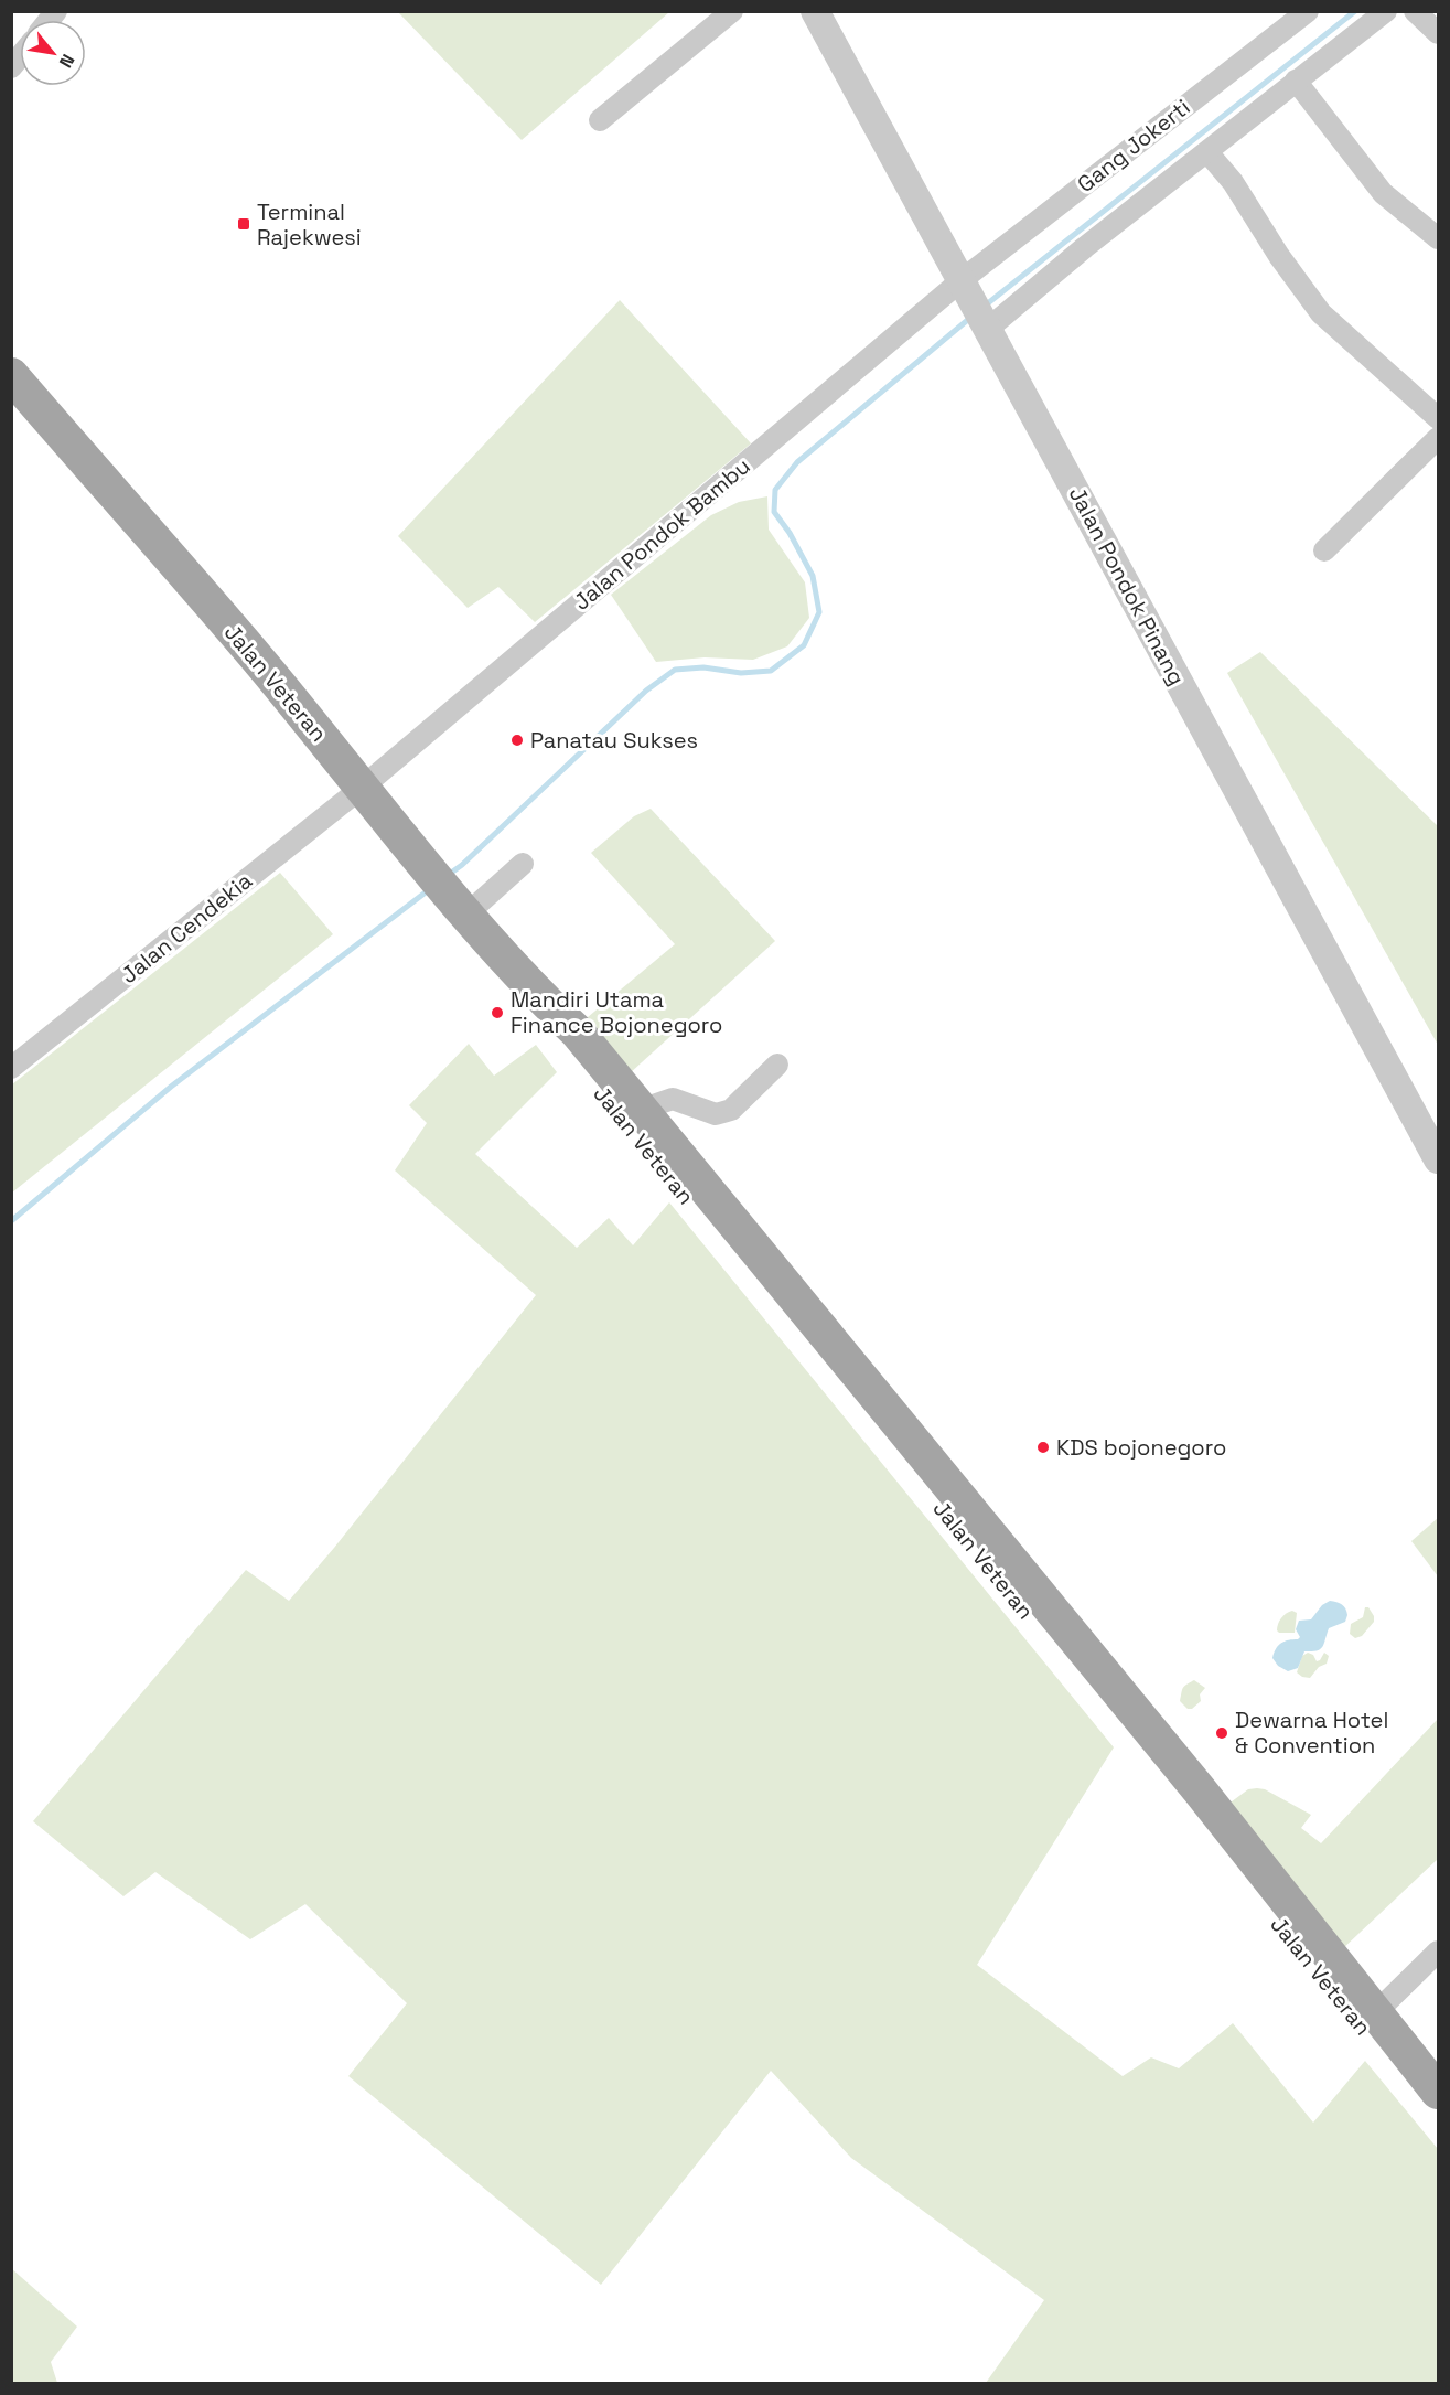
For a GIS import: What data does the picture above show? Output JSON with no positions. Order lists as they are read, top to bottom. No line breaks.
{"streets":{"main road":["Jalan Veteran"],"street":["Gang Jokerti","Jalan Pondok Bambu","Jalan Pondok Pinang","Jalan Cendekia"]},"crossings":[["Gang Jokerti","Jalan Pondok Bambu"],["Gang Jokerti","Jalan Pondok Pinang"],["Jalan Pondok Bambu","Jalan Pondok Pinang"],["Jalan Pondok Bambu","Jalan Veteran"],["Jalan Pondok Bambu","Jalan Cendekia"],["Jalan Veteran","Jalan Cendekia"]],"places":{"transit":["Terminal Rajekwesi"],"other":["Panatau Sukses","Mandiri Utama Finance Bojonegoro","KDS bojonegoro","Dewarna Hotel & Convention"]},"north":"bottom right"}
